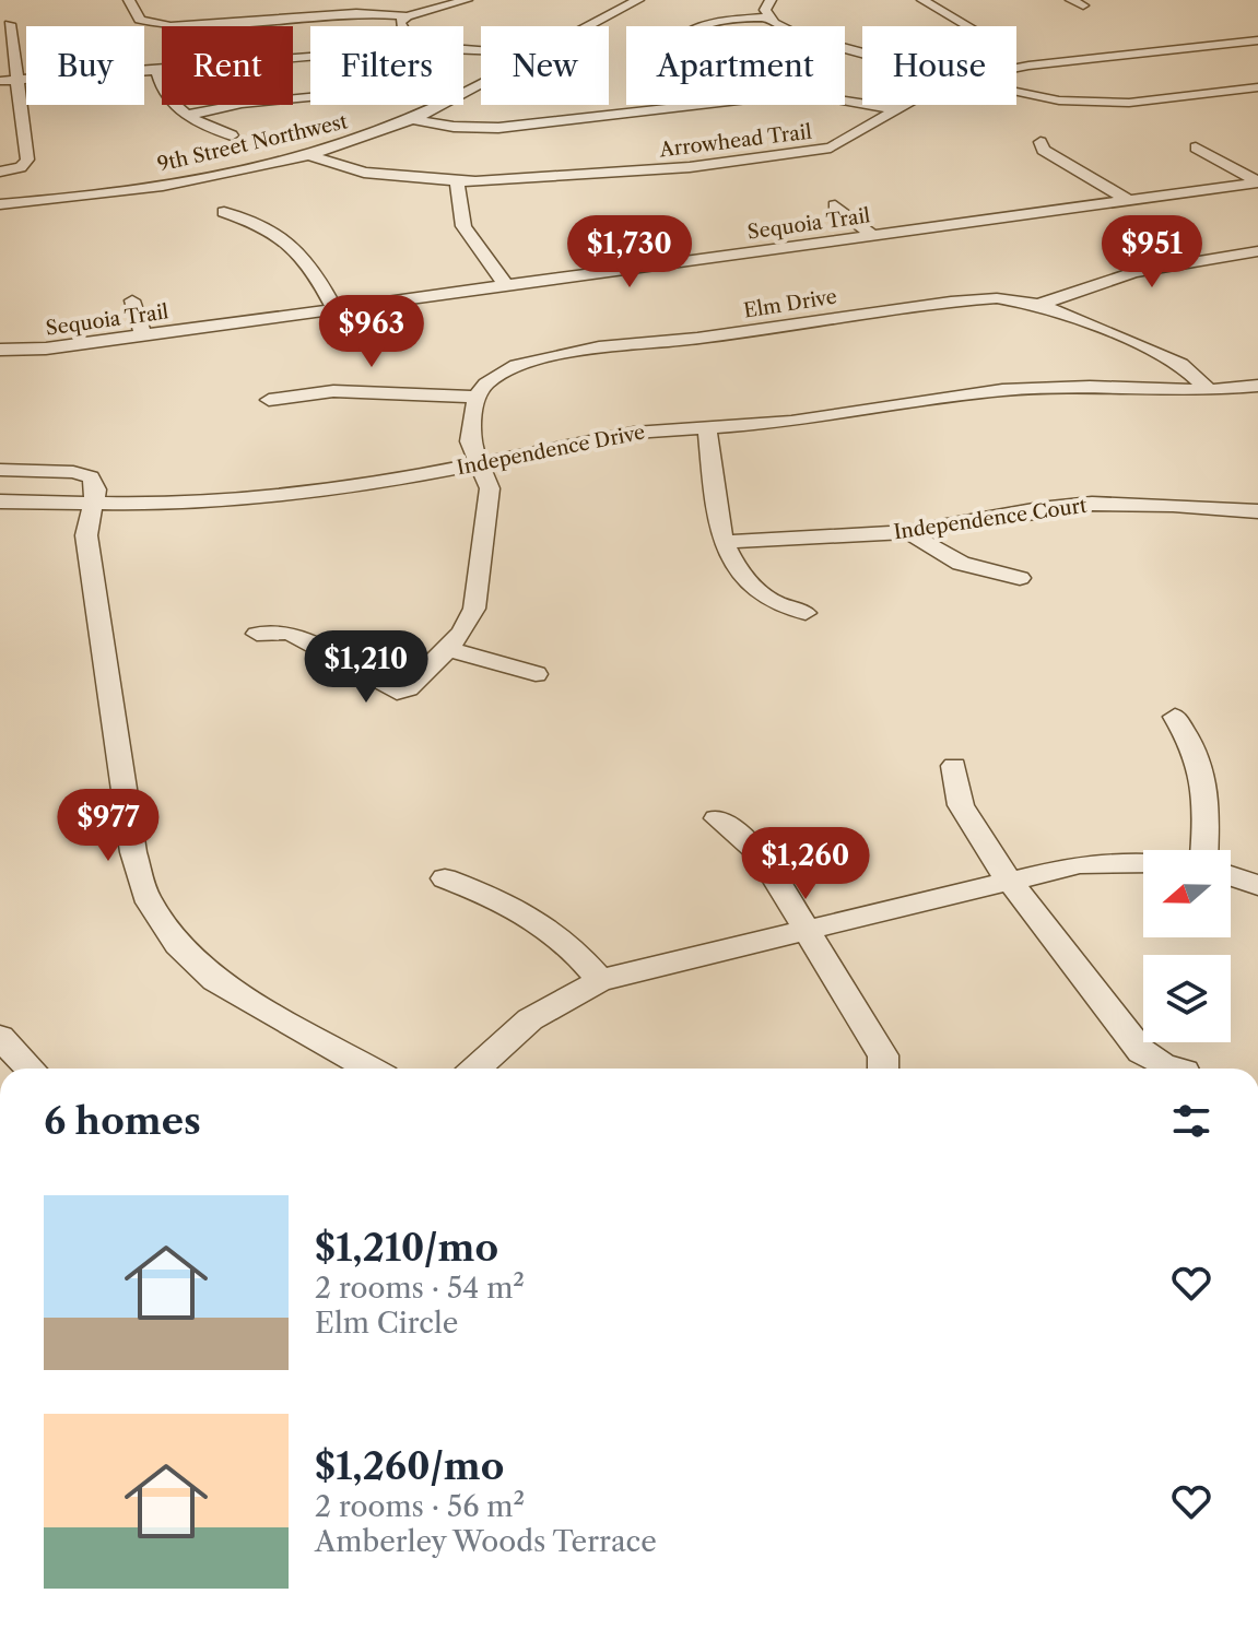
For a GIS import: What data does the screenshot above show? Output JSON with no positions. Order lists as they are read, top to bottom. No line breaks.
{"streets":{"street":["Arrowhead Trail","9th Street Northwest","Sequoia Trail","Elm Drive","Independence Drive","Independence Court"]},"crossings":[["Arrowhead Trail","9th Street Northwest"],["Elm Drive","Independence Drive"]],"north":"left","page":{"chip":["Buy","Rent","Filters","New","Apartment","House"],"price":["$1,730","$951","$963","$1,210","$977","$1,260"],"heading":"6 homes","list":[{"name":"$1,210/mo","note":"2 rooms · 54 m² · Elm Circle"},{"name":"$1,260/mo","note":"2 rooms · 56 m² · Amberley Woods Terrace"}]}}
